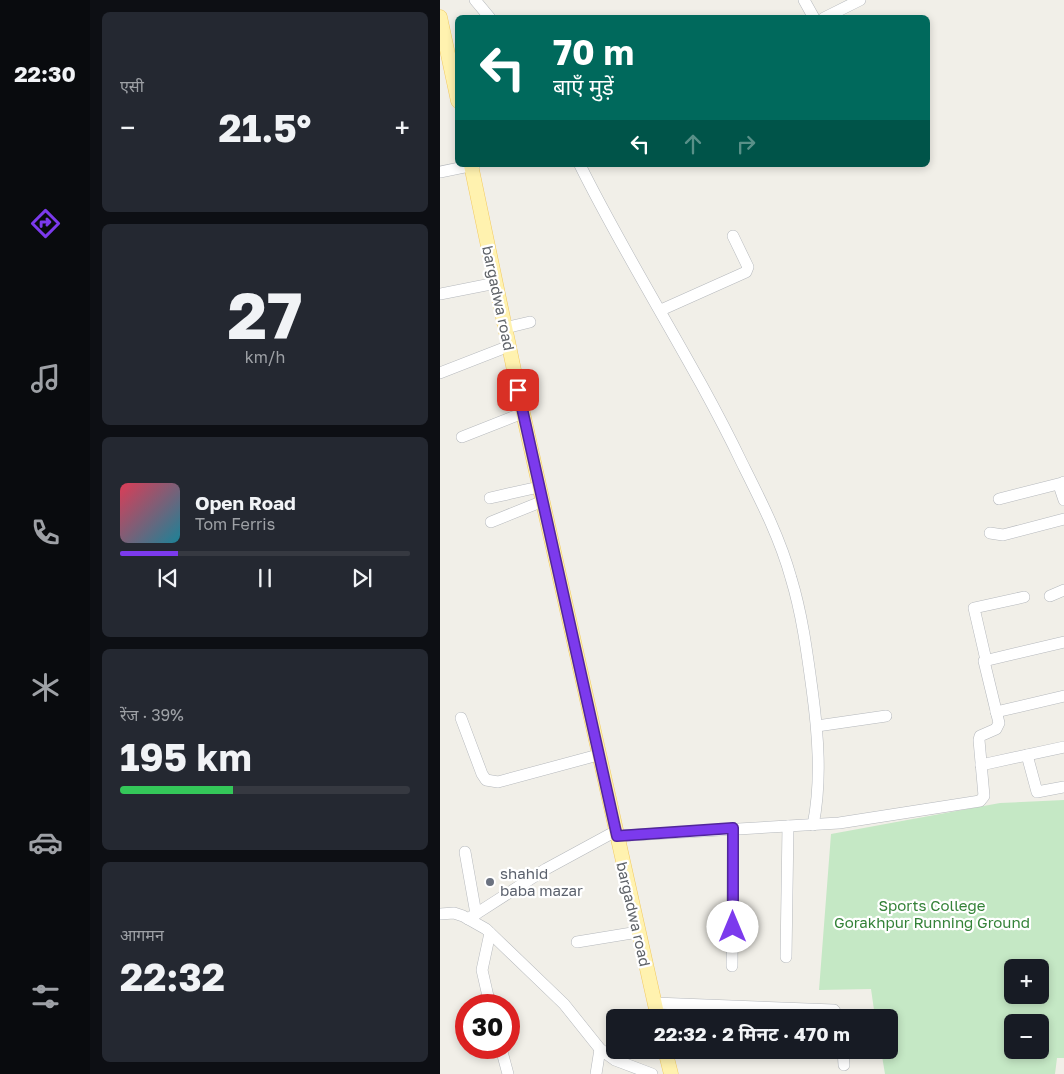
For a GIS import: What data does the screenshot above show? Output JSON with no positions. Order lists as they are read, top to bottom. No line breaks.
{"streets":{"main road":["bargadwa road"]},"parks":["Sports College Gorakhpur Running Ground"],"places":["shahid baba mazar"],"page":{"tabs":"22:30","tile":["एसी",["27","km/h"],["रेंज · 39%","195 km"],["आगमन","22:32"]],"turn":["70 m","बाएँ मुड़ें"],"heat":["−","21.5°","+"],"song":["Open Road","Tom Ferris"],"map_buttons":["+","−"],"limit":"30","trip":"22:32 · 2 मिनट · 470 m"}}
